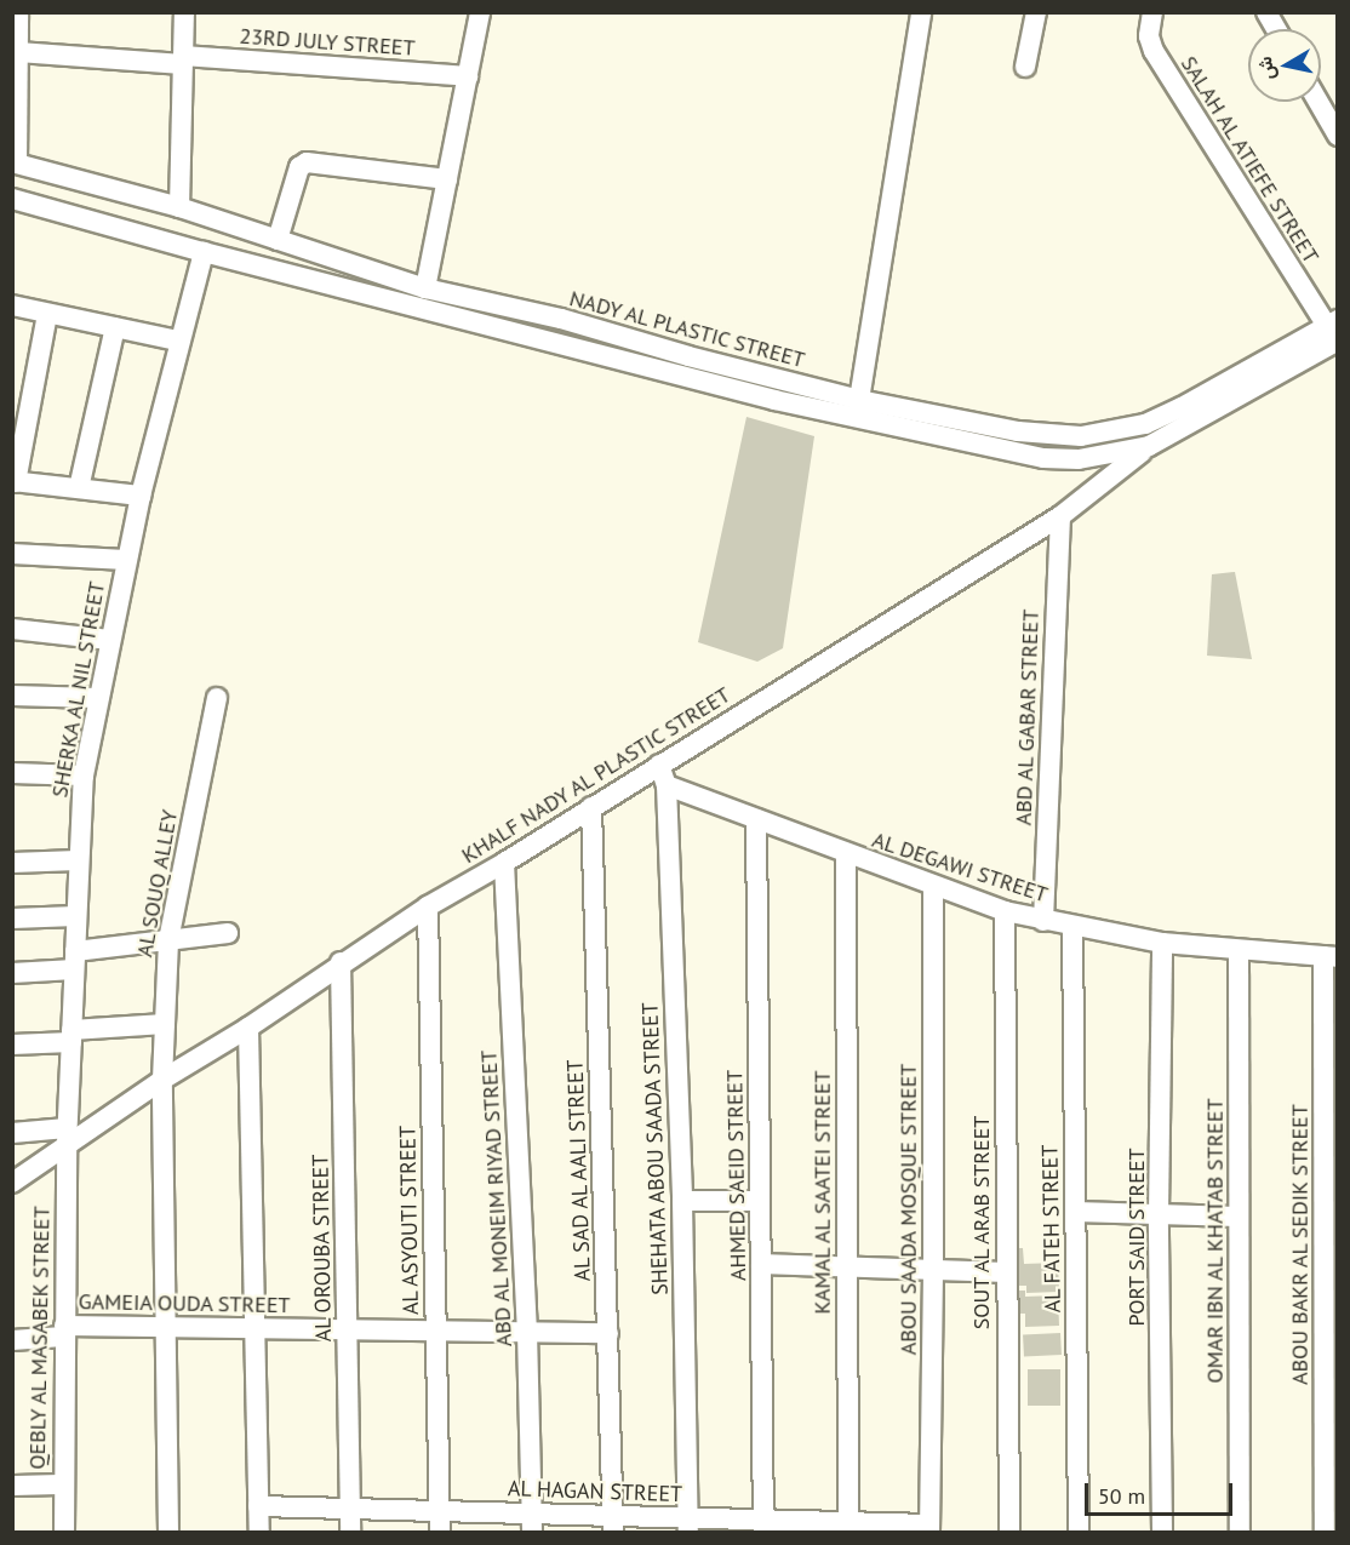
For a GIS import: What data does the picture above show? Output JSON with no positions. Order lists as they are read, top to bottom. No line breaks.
{"streets":{"street":["23RD JULY STREET","SALAH AL ATIEFE STREET","NADY AL PLASTIC STREET","SHERKA AL NIL STREET","ABD AL GABAR STREET","KHALF NADY AL PLASTIC STREET","AL DEGAWI STREET","AL SOUQ ALLEY","SHEHATA ABOU SAADA STREET","AL SAD AL AALI STREET","AHMED SAEID STREET","KAMAL AL SAATEI STREET","ABD AL MONEIM RIYAD STREET","ABOU SAADA MOSQUE STREET","AL ASYOUTI STREET","SOUT AL ARAB STREET","AL FATEH STREET","PORT SAID STREET","OMAR IBN AL KHATAB STREET","ABOU BAKR AL SEDIK STREET","AL OROUBA STREET","GAMEIA OUDA STREET","QEBLY AL MASABEK STREET","AL HAGAN STREET"]},"crossings":[["SALAH AL ATIEFE STREET","NADY AL PLASTIC STREET"],["NADY AL PLASTIC STREET","SHERKA AL NIL STREET"],["NADY AL PLASTIC STREET","KHALF NADY AL PLASTIC STREET"],["SHERKA AL NIL STREET","KHALF NADY AL PLASTIC STREET"],["SHERKA AL NIL STREET","QEBLY AL MASABEK STREET"],["ABD AL GABAR STREET","KHALF NADY AL PLASTIC STREET"],["ABD AL GABAR STREET","AL DEGAWI STREET"],["KHALF NADY AL PLASTIC STREET","AL SOUQ ALLEY"],["KHALF NADY AL PLASTIC STREET","SHEHATA ABOU SAADA STREET"],["KHALF NADY AL PLASTIC STREET","AL SAD AL AALI STREET"],["KHALF NADY AL PLASTIC STREET","ABD AL MONEIM RIYAD STREET"],["KHALF NADY AL PLASTIC STREET","AL ASYOUTI STREET"],["KHALF NADY AL PLASTIC STREET","AL OROUBA STREET"],["KHALF NADY AL PLASTIC STREET","QEBLY AL MASABEK STREET"],["AL DEGAWI STREET","SHEHATA ABOU SAADA STREET"],["AL DEGAWI STREET","AHMED SAEID STREET"],["AL DEGAWI STREET","KAMAL AL SAATEI STREET"],["AL DEGAWI STREET","ABOU SAADA MOSQUE STREET"],["AL DEGAWI STREET","SOUT AL ARAB STREET"],["AL DEGAWI STREET","AL FATEH STREET"],["AL DEGAWI STREET","PORT SAID STREET"],["AL DEGAWI STREET","OMAR IBN AL KHATAB STREET"],["AL DEGAWI STREET","ABOU BAKR AL SEDIK STREET"],["AL SOUQ ALLEY","GAMEIA OUDA STREET"],["SHEHATA ABOU SAADA STREET","AL HAGAN STREET"],["AL SAD AL AALI STREET","GAMEIA OUDA STREET"],["AL SAD AL AALI STREET","AL HAGAN STREET"],["AHMED SAEID STREET","AL HAGAN STREET"],["KAMAL AL SAATEI STREET","AL HAGAN STREET"],["ABD AL MONEIM RIYAD STREET","GAMEIA OUDA STREET"],["ABD AL MONEIM RIYAD STREET","AL HAGAN STREET"],["ABOU SAADA MOSQUE STREET","AL HAGAN STREET"],["AL ASYOUTI STREET","GAMEIA OUDA STREET"],["AL ASYOUTI STREET","AL HAGAN STREET"],["AL OROUBA STREET","GAMEIA OUDA STREET"],["AL OROUBA STREET","AL HAGAN STREET"],["GAMEIA OUDA STREET","QEBLY AL MASABEK STREET"]],"scale_bar":"50 m","north":"left"}
